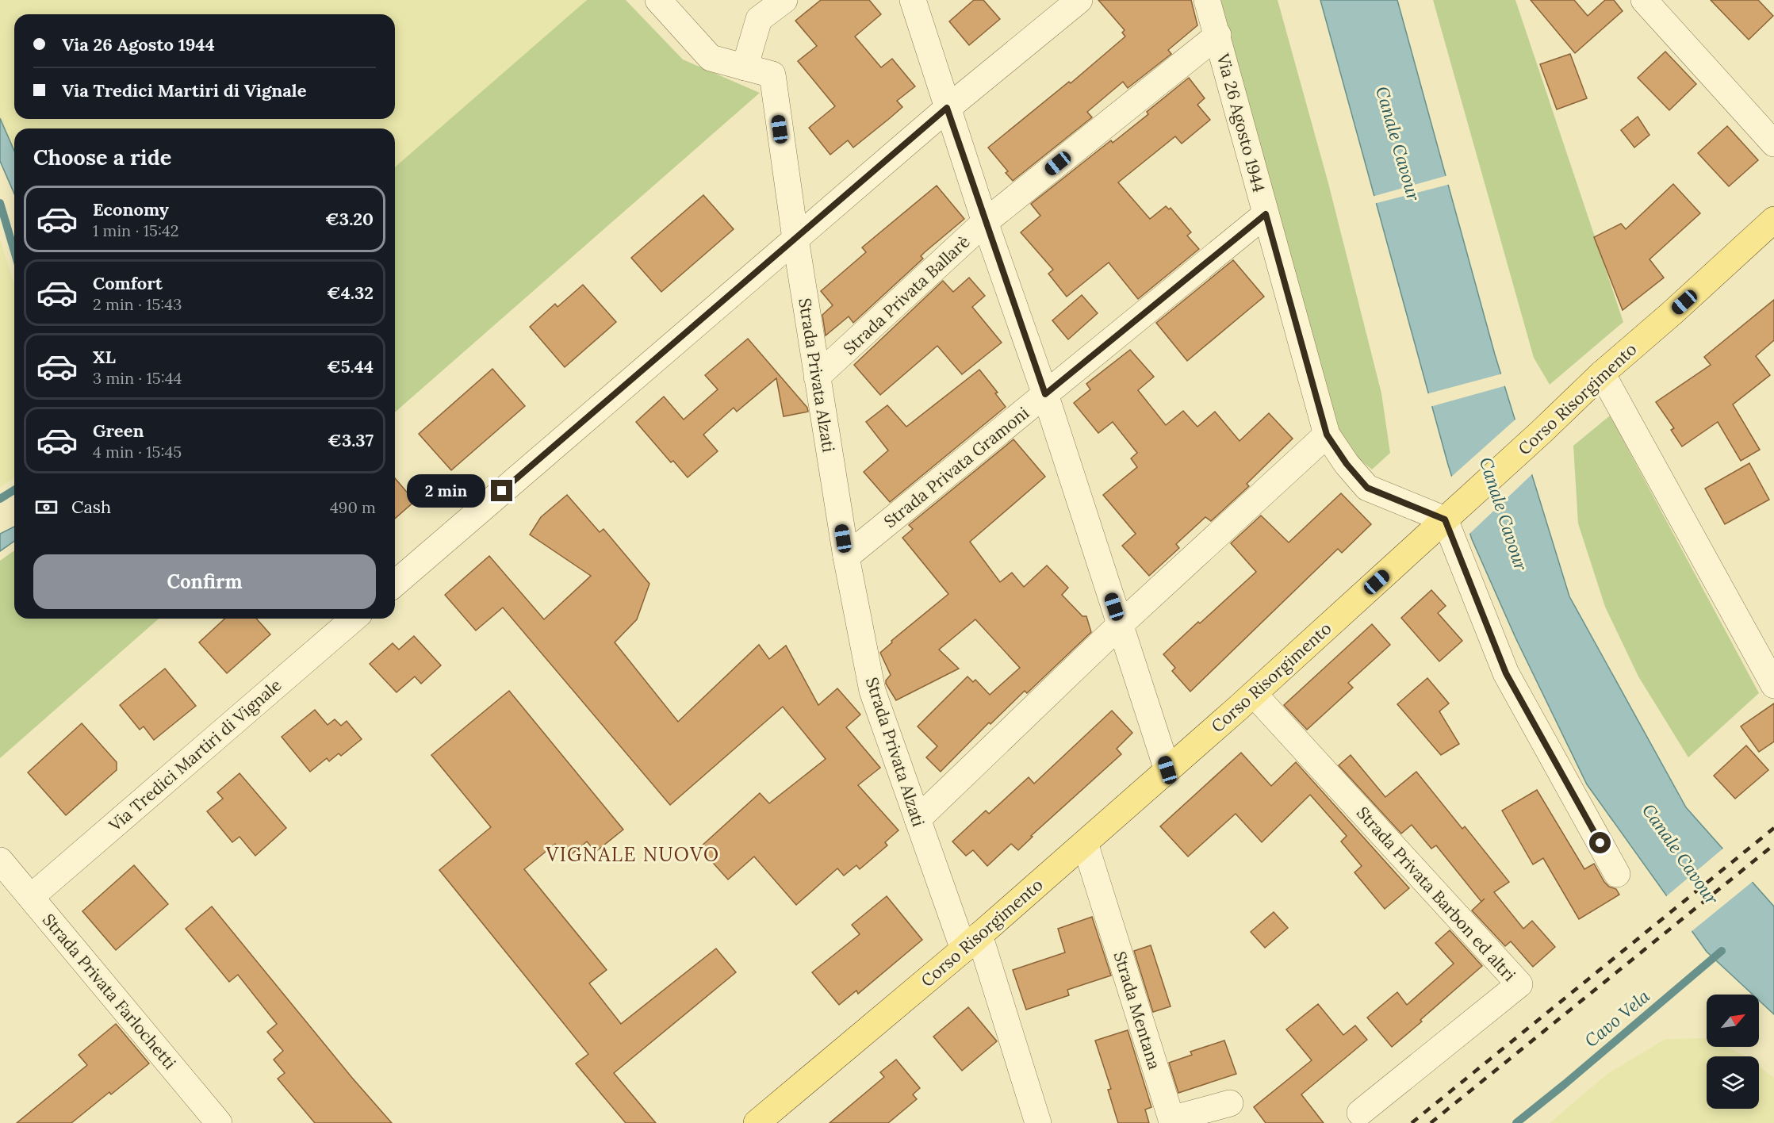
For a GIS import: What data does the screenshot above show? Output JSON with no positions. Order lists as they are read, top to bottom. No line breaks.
{"streets":{"main road":["Corso Risorgimento"],"street":["Via 26 Agosto 1944","Strada Privata Ballarè","Strada Privata Alzati","Strada Privata Gramoni","Via Tredici Martiri di Vignale","Strada Privata Barbon ed altri","Strada Privata Farlochetti","Strada Mentana"]},"crossings":[["Via 26 Agosto 1944","Strada Privata Ballarè"],["Via 26 Agosto 1944","Corso Risorgimento"],["Via 26 Agosto 1944","Strada Privata Gramoni"],["Strada Privata Ballarè","Strada Privata Alzati"],["Strada Privata Alzati","Corso Risorgimento"],["Strada Privata Alzati","Strada Privata Gramoni"],["Corso Risorgimento","Strada Privata Barbon ed altri"],["Corso Risorgimento","Strada Mentana"],["Via Tredici Martiri di Vignale","Strada Privata Farlochetti"]],"districts":["VIGNALE NUOVO"],"water":["Canale Cavour","Cavo Vela"],"north":"top right","page":{"banner":["Via 26 Agosto 1944","Via Tredici Martiri di Vignale"],"heading":"Choose a ride","list":[{"name":"Economy","note":"1 min · 15:42","value":"€3.20"},{"name":"Comfort","note":"2 min · 15:43","value":"€4.32"},{"name":"XL","note":"3 min · 15:44","value":"€5.44"},{"name":"Green","note":"4 min · 15:45","value":"€3.37"}],"bubble":"2 min","pay":["Cash","490 m"],"buttons":"Confirm"}}
